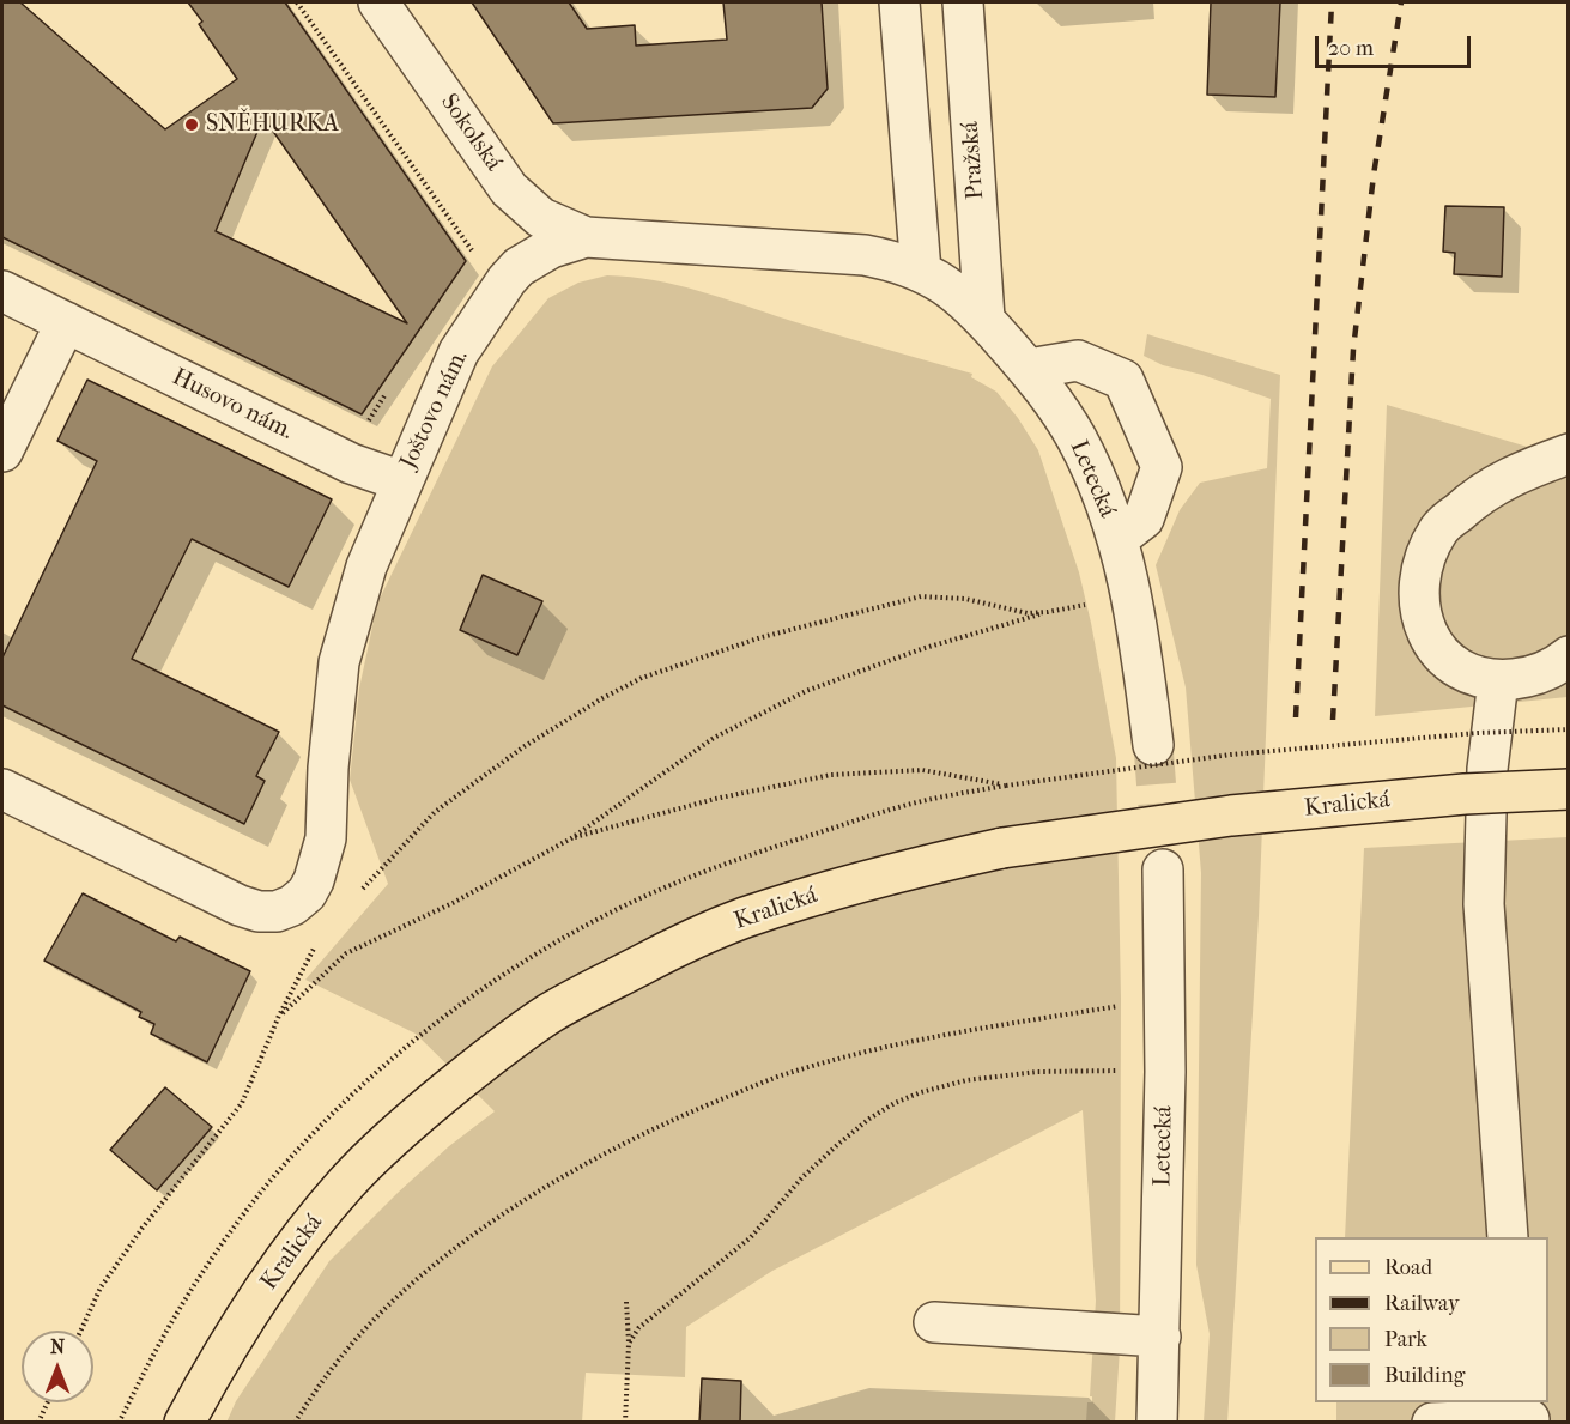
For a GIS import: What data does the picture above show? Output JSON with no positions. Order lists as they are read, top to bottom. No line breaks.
{"streets":{"main road":["Kralická"],"street":["Sokolská","Pražská","Husovo nám.","Joštovo nám.","Letecká"]},"crossings":[["Sokolská","Joštovo nám."],["Pražská","Letecká"],["Husovo nám.","Joštovo nám."],["Joštovo nám.","Letecká"]],"places":["SNĚHURKA"],"legend":["Road","Railway","Park","Building"],"scale_bar":"20 m","north":"top"}
